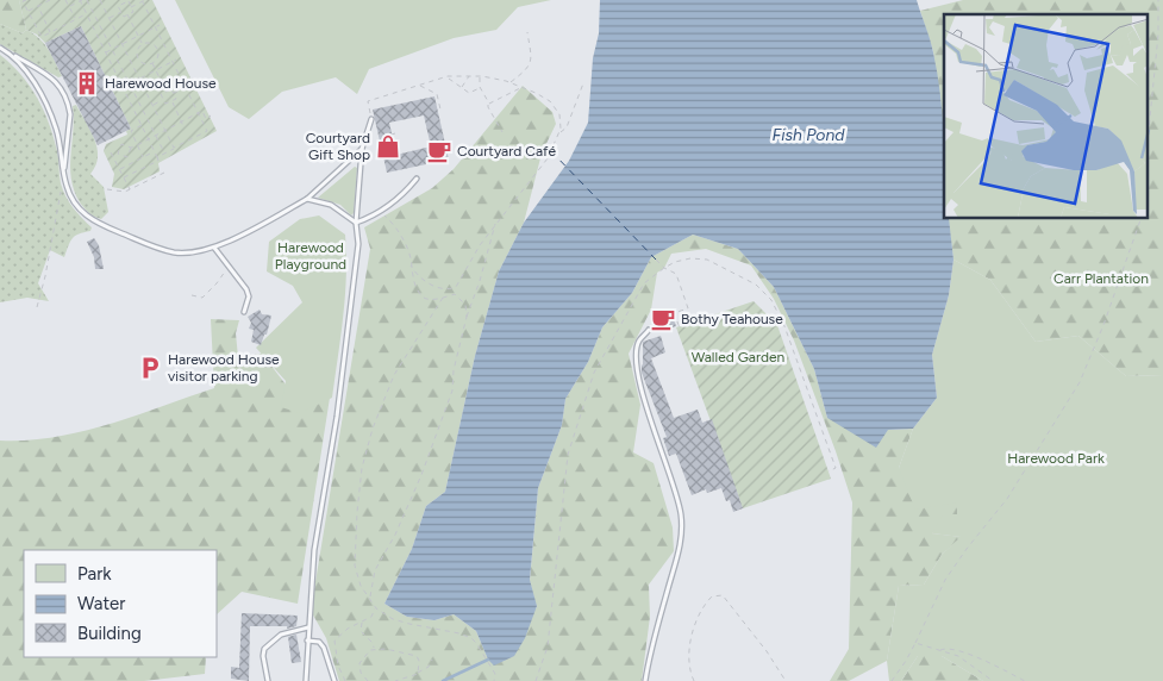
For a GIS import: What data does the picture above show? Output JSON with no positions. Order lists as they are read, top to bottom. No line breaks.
{"water":["Fish Pond"],"parks":["Harewood Playground","Carr Plantation","Walled Garden","Harewood Park"],"places":{"building":["Harewood House"],"shop":["Courtyard Gift Shop"],"cafe":["Courtyard Café","Bothy Teahouse"],"parking":["Harewood House visitor parking"]},"legend":["Park","Water","Building"]}
